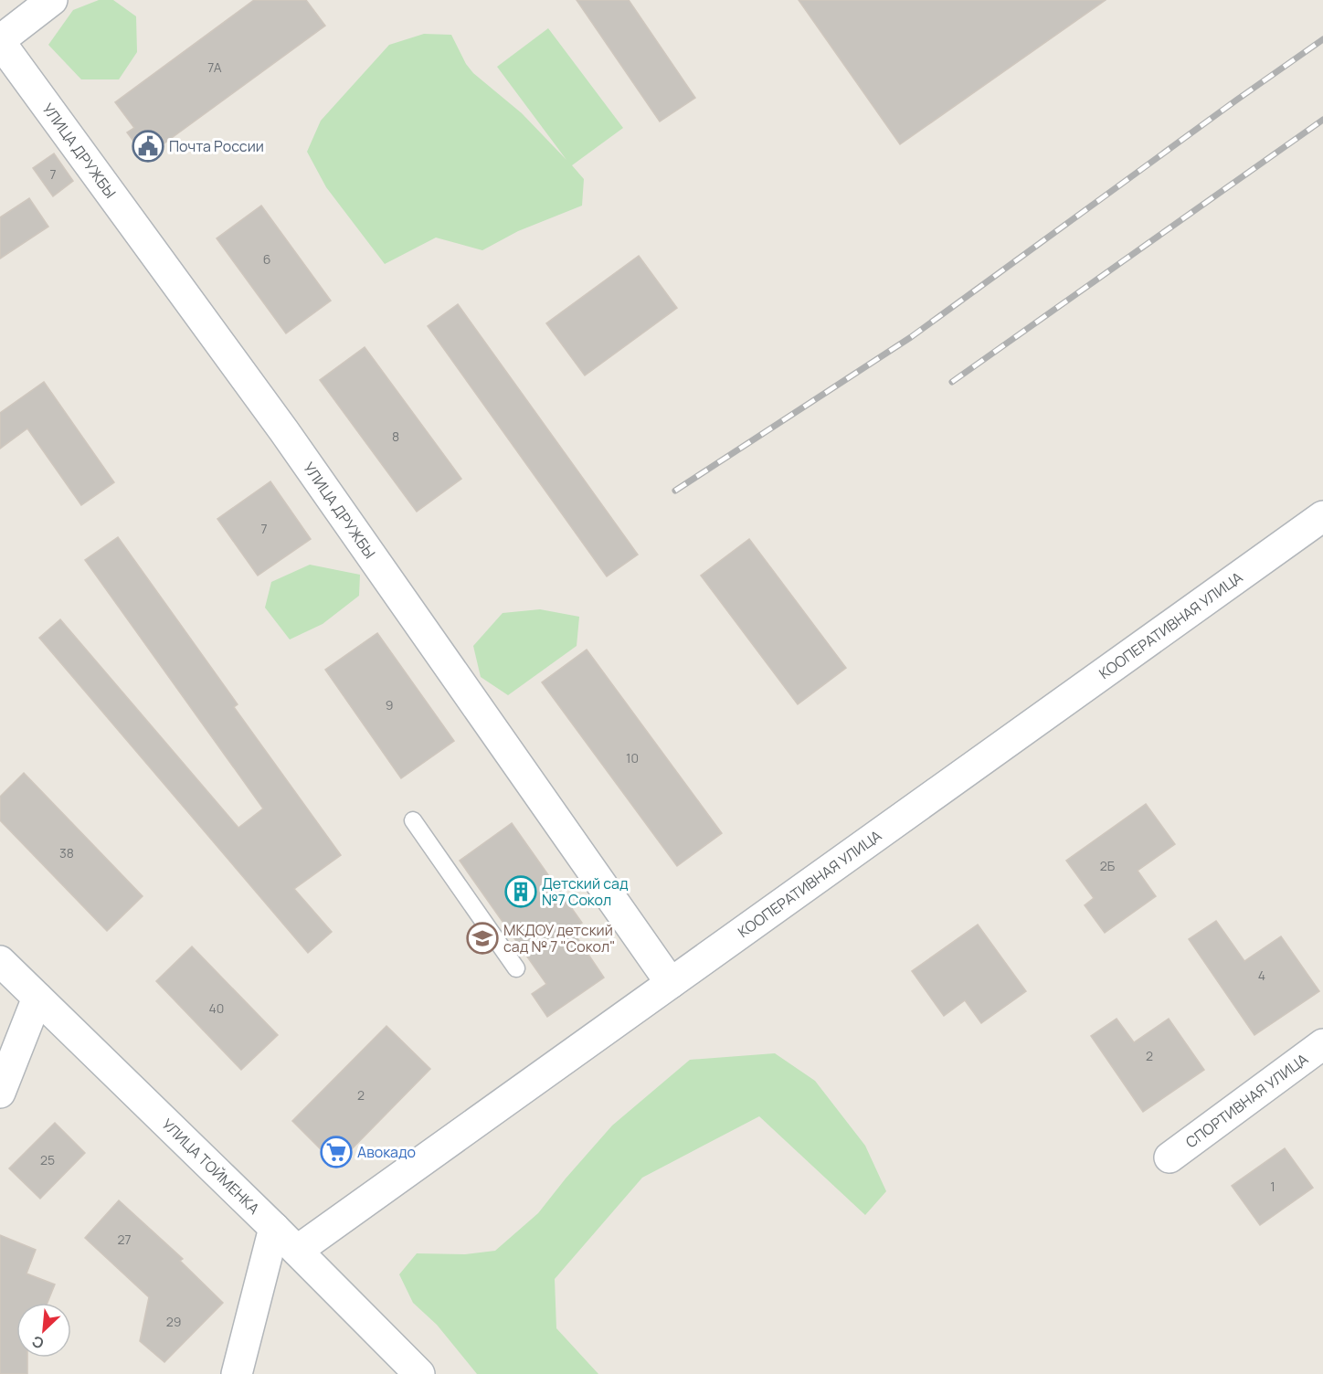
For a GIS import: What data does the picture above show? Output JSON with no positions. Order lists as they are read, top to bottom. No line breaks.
{"streets":{"street":["УЛИЦА ДРУЖБЫ","КООПЕРАТИВНАЯ УЛИЦА","СПОРТИВНАЯ УЛИЦА","УЛИЦА ТОЙМЕНКА"]},"crossings":[["УЛИЦА ДРУЖБЫ","КООПЕРАТИВНАЯ УЛИЦА"],["КООПЕРАТИВНАЯ УЛИЦА","УЛИЦА ТОЙМЕНКА"]],"places":{"public building":["Почта России"],"building":["Детский сад №7 Сокол"],"school or university":["МКДОУ детский сад № 7 \"Сокол\""],"supermarket":["Авокадо"]},"house_numbers":["7А","7","6","8","7","9","10","38","2Б","4","40","2","2","25","1","27","29"],"north":"bottom left"}
